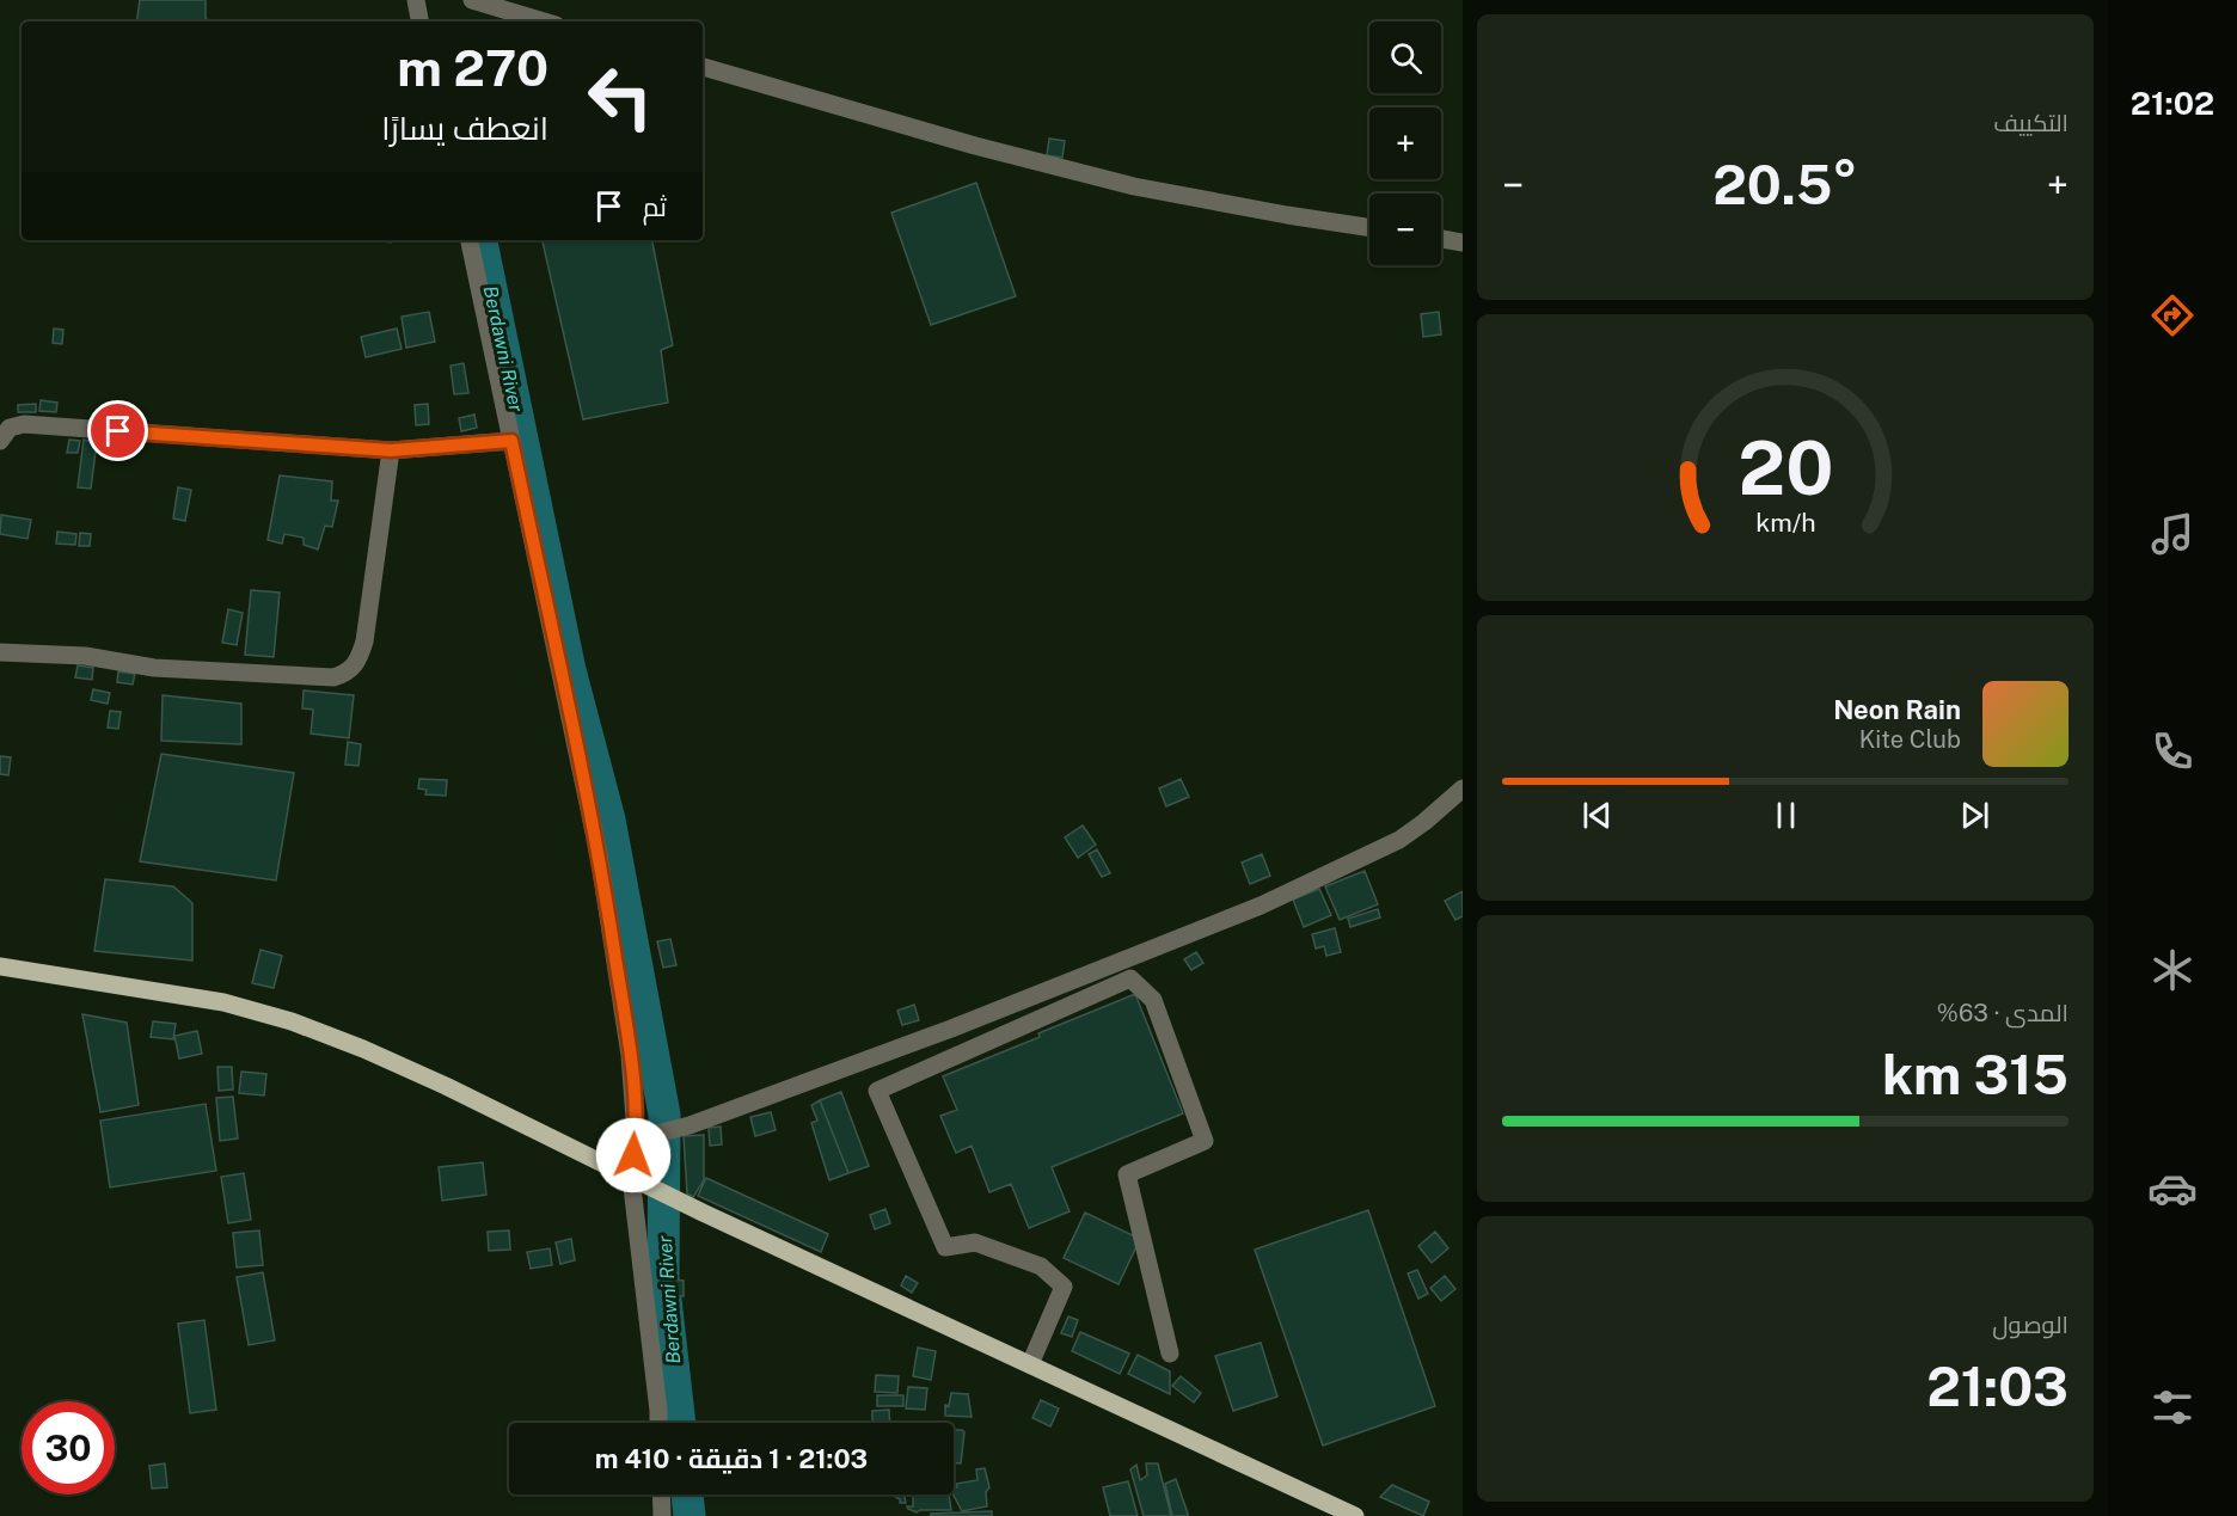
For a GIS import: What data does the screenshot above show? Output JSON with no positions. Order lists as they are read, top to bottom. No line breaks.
{"water":["Berdawni River"],"page":{"tabs":"21:02","tile":["التكييف",["المدى · 63%","315 km"],["الوصول","21:03"]],"map_buttons":["+","−"],"turn":["270 m","انعطف يسارًا"],"heat":["−","20.5°","+"],"then":"ثم","song":["Neon Rain","Kite Club"],"limit":"30","trip":"21:03 · 1 دقيقة · 410 m","gauge":["20","km/h"]}}
